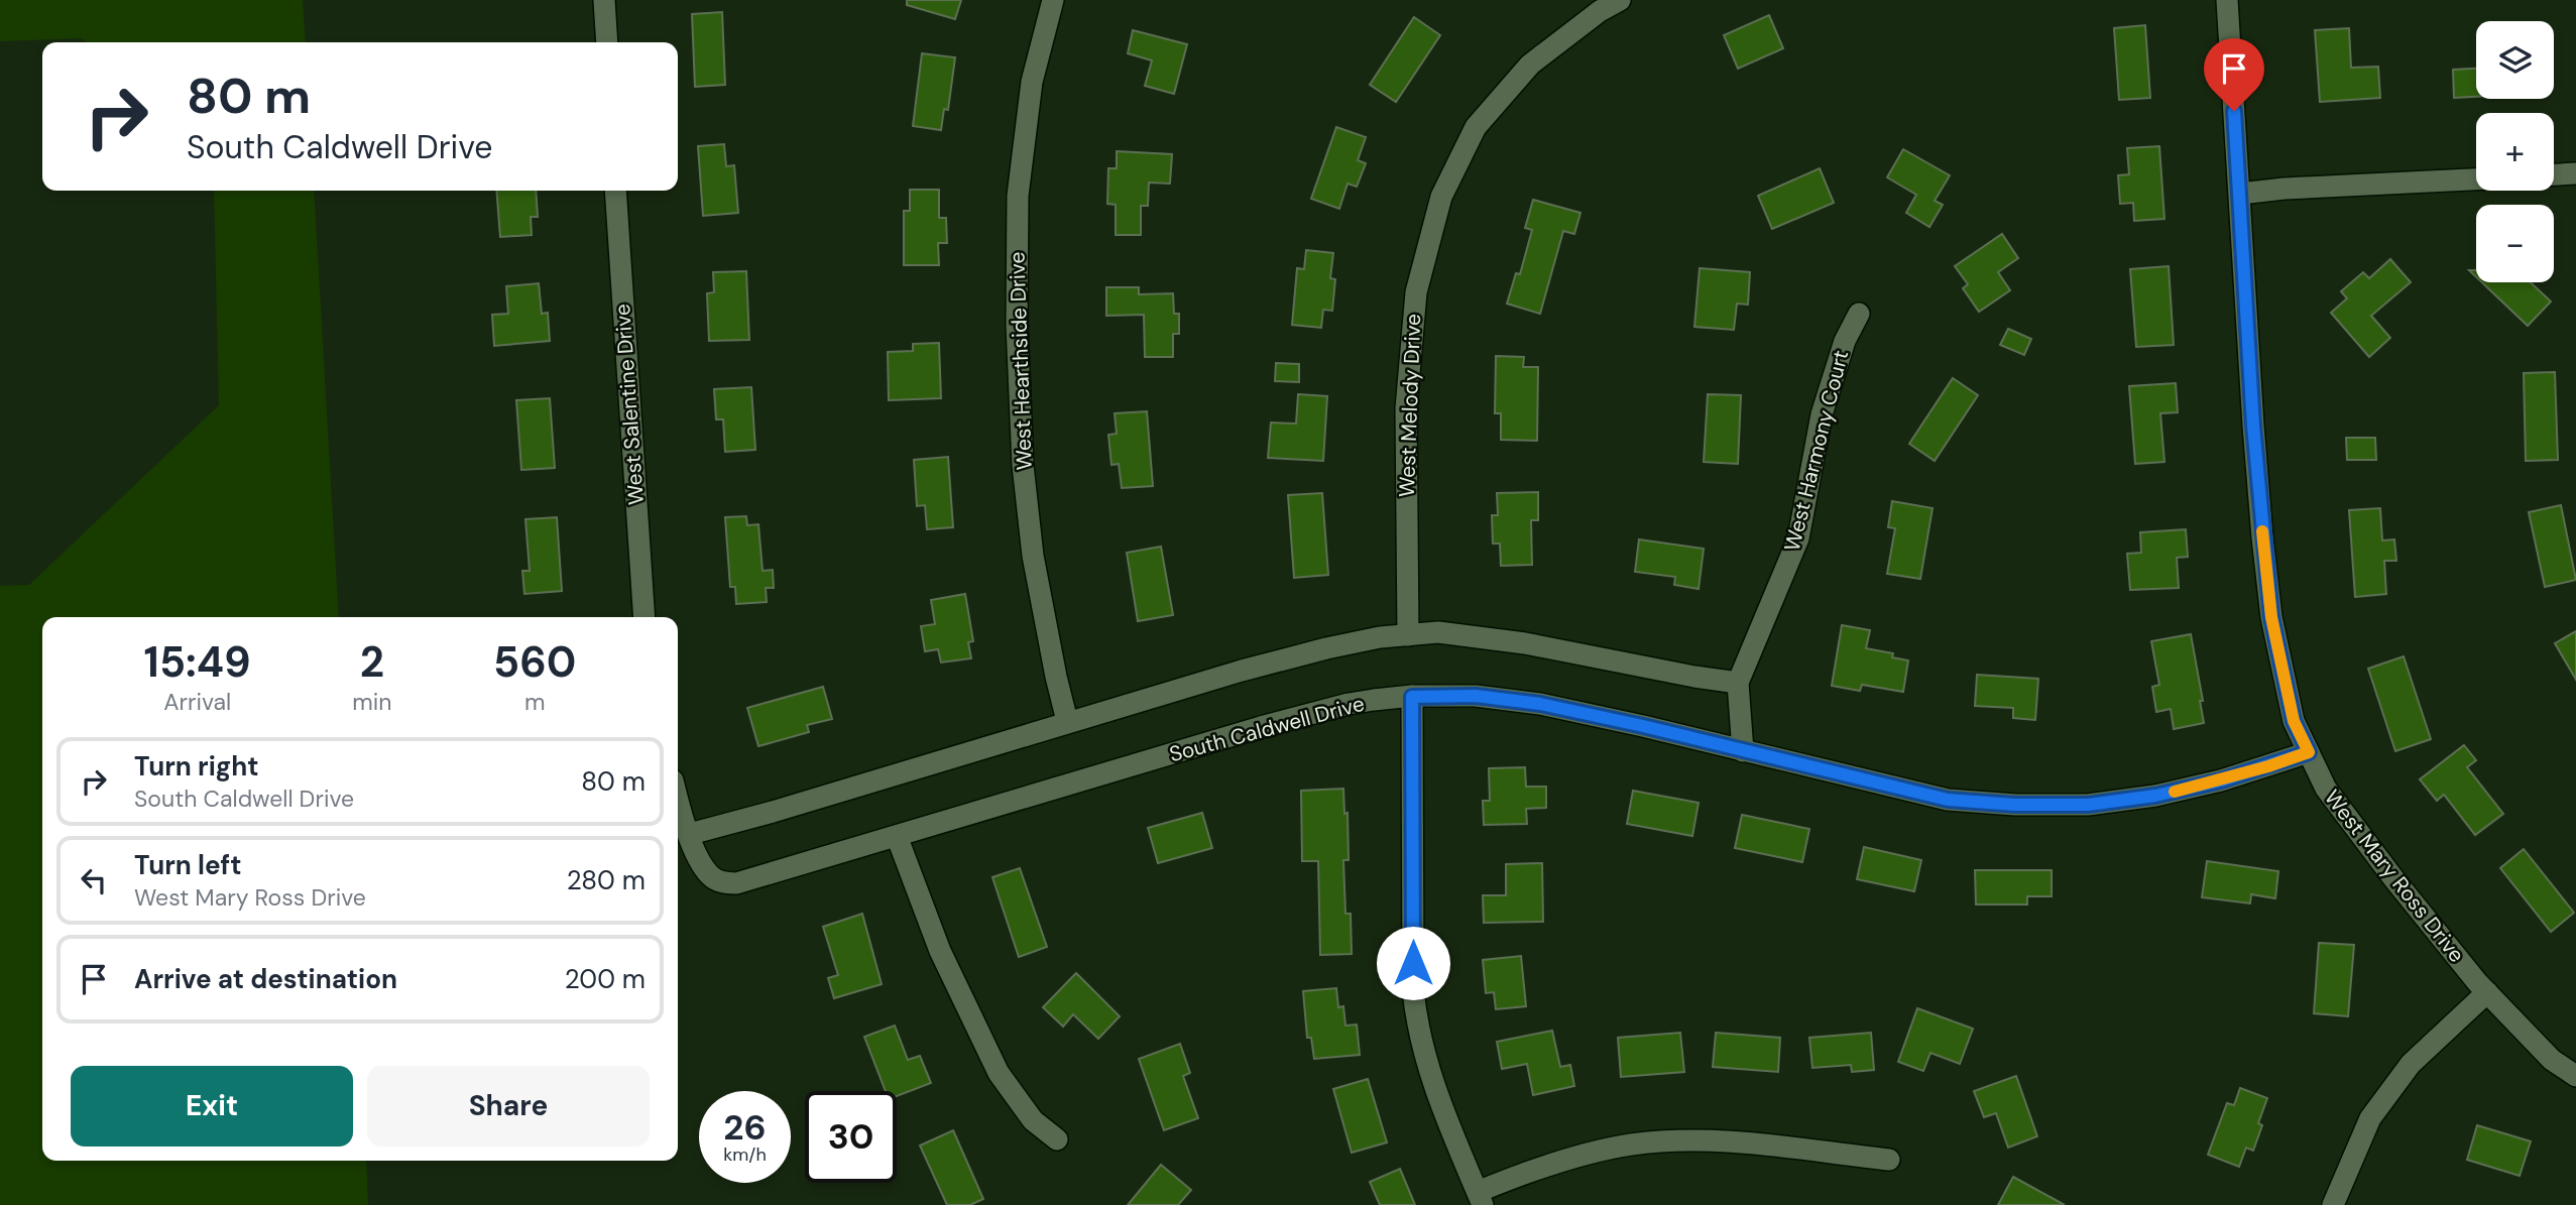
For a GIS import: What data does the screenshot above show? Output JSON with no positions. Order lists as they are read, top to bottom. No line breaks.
{"streets":{"street":["West Hearthside Drive","West Salentine Drive","West Melody Drive","West Harmony Court","South Caldwell Drive","West Mary Ross Drive"]},"crossings":[["West Harmony Court","South Caldwell Drive"],["South Caldwell Drive","West Mary Ross Drive"]],"page":{"map_buttons":["+","−"],"turn":["80 m","South Caldwell Drive"],"eta":["15:49","Arrival","2","min","560","m"],"list":[{"name":"Turn right","note":"South Caldwell Drive","value":"80 m"},{"name":"Turn left","note":"West Mary Ross Drive","value":"280 m"},{"name":"Arrive at destination","value":"200 m"}],"buttons":["Exit","Share"],"speed":"26 km/h","limit":"30"}}
